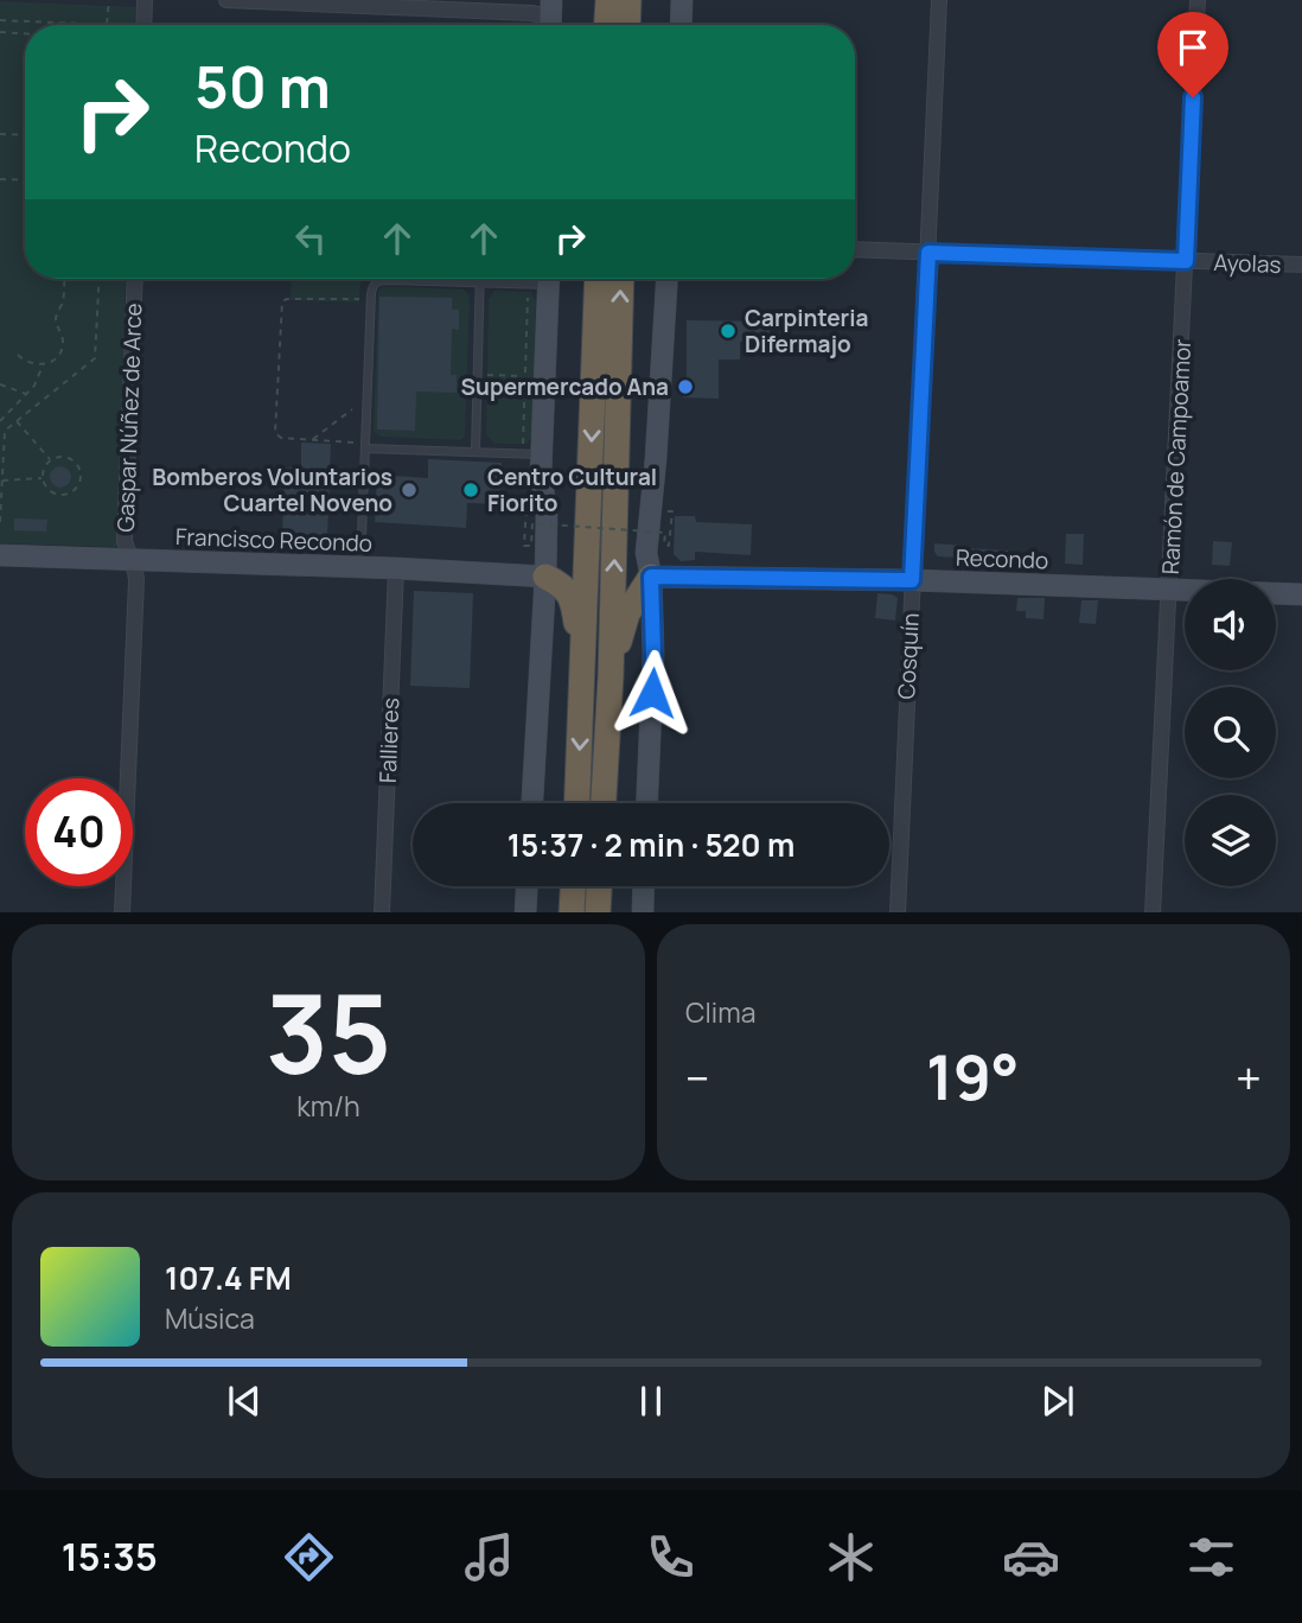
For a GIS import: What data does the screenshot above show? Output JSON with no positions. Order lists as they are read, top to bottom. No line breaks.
{"streets":{"street":["Ayolas","Gaspar Núñez de Arce","Ramón de Campoamor","Francisco Recondo","Recondo","Cosquín","Fallieres"]},"crossings":[["Ayolas","Ramón de Campoamor"],["Ayolas","Cosquín"],["Gaspar Núñez de Arce","Francisco Recondo"],["Ramón de Campoamor","Recondo"],["Francisco Recondo","Fallieres"],["Recondo","Cosquín"]],"places":["Carpinteria Difermajo","Supermercado Ana","Bomberos Voluntarios Cuartel Noveno","Centro Cultural Fiorito"],"page":{"turn":["50 m","Recondo"],"limit":"40","trip":"15:37 · 2 min · 520 m","tile":[["35","km/h"],"Clima"],"heat":["−","19°","+"],"song":["107.4 FM","Música"],"tabs":"15:35"}}
